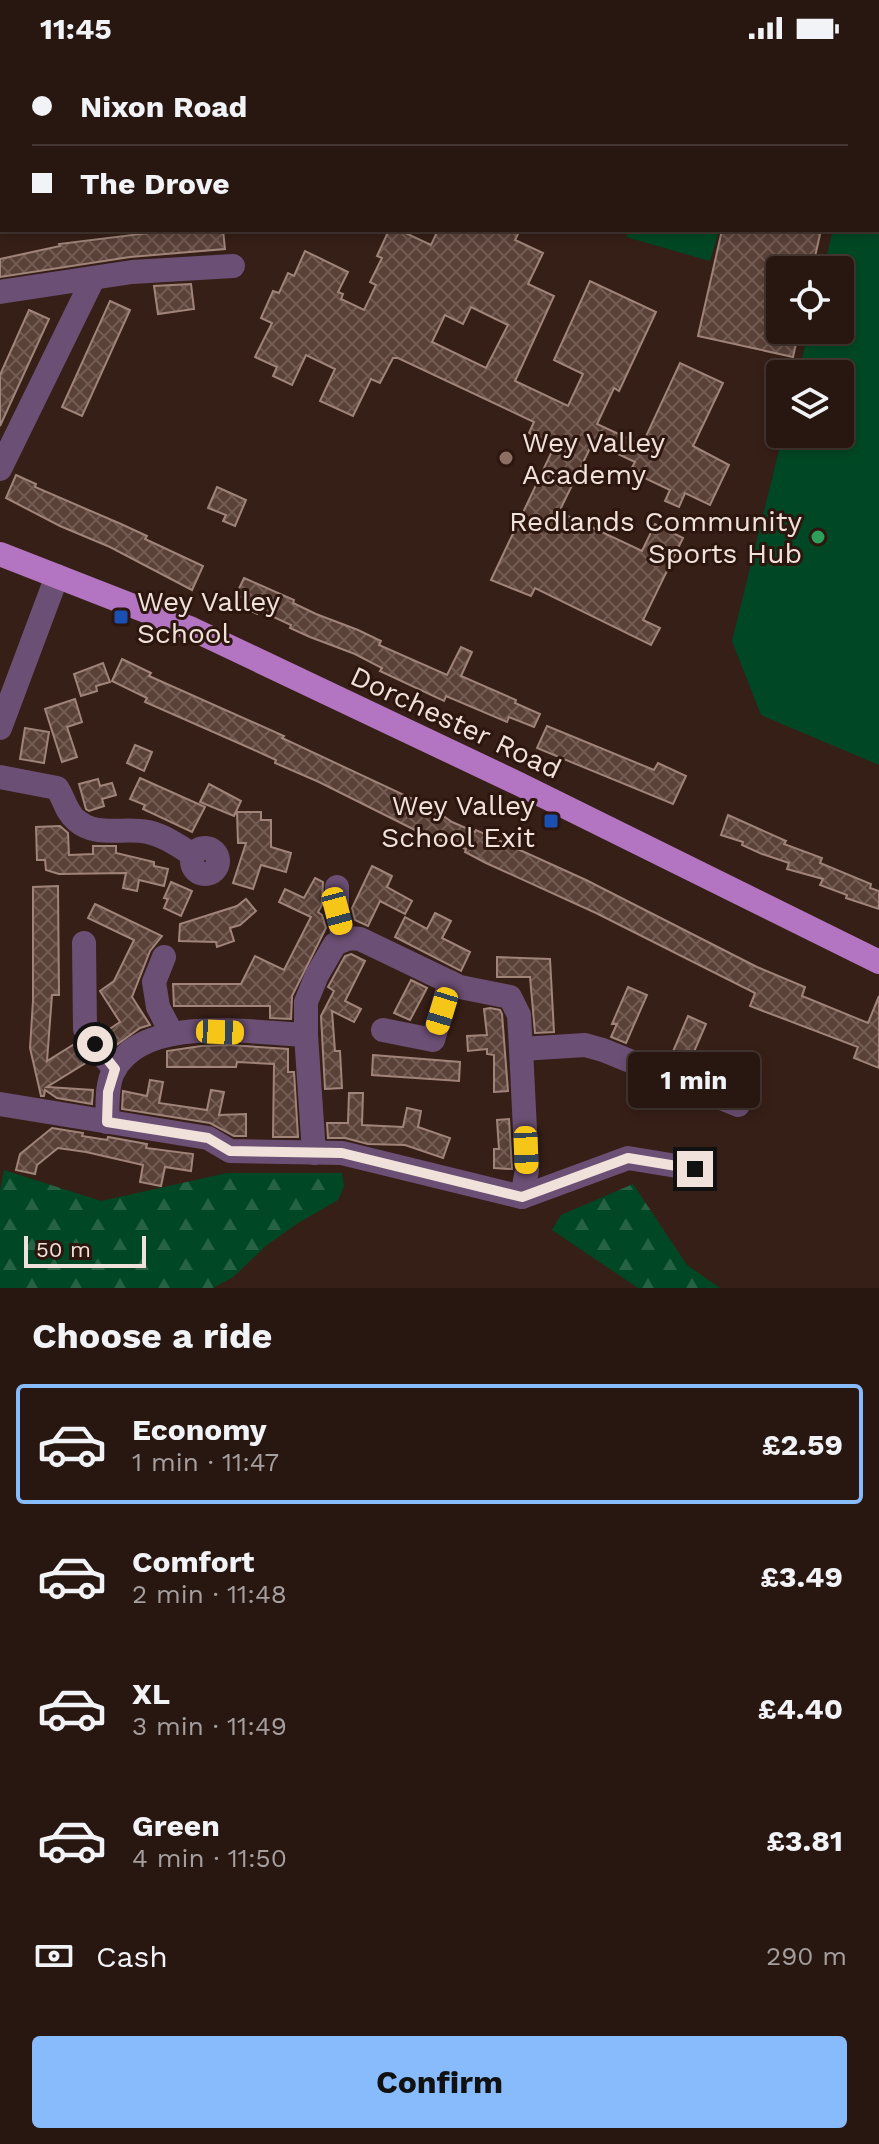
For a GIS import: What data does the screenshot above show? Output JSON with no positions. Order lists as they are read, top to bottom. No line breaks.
{"streets":{"main road":["Dorchester Road"]},"places":{"other":["Wey Valley Academy","Redlands Community Sports Hub"],"transit":["Wey Valley School","Wey Valley School Exit"]},"scale_bar":"50 m","page":{"status":"11:45","banner":["Nixon Road","The Drove"],"bubble":"1 min","scale":"50 m","heading":"Choose a ride","list":[{"name":"Economy","note":"1 min · 11:47","value":"£2.59"},{"name":"Comfort","note":"2 min · 11:48","value":"£3.49"},{"name":"XL","note":"3 min · 11:49","value":"£4.40"},{"name":"Green","note":"4 min · 11:50","value":"£3.81"}],"pay":["Cash","290 m"],"buttons":"Confirm"}}
